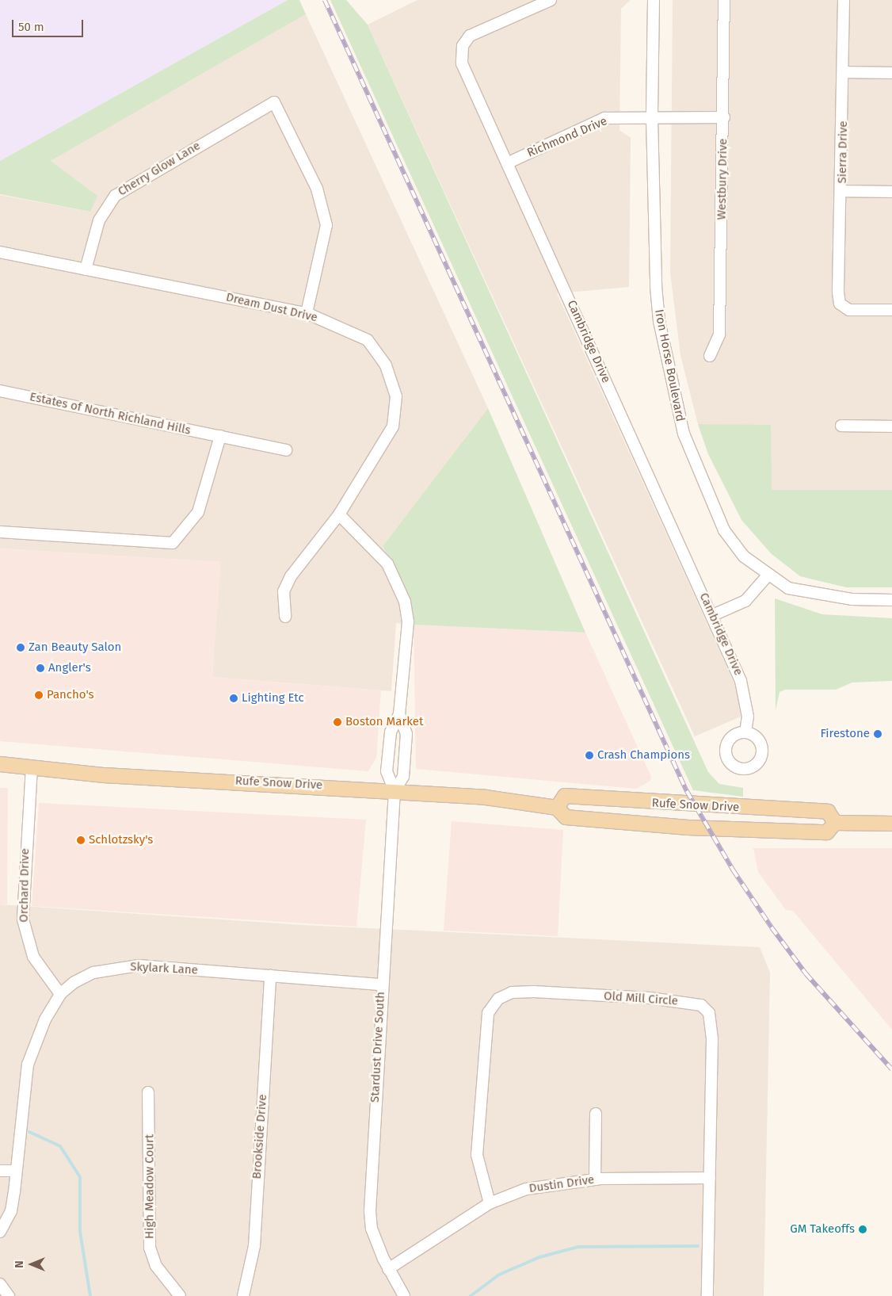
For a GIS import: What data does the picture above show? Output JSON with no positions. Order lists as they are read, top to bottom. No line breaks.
{"streets":{"main road":["Rufe Snow Drive"],"street":["Richmond Drive","Sierra Drive","Cherry Glow Lane","Westbury Drive","Dream Dust Drive","Cambridge Drive","Iron Horse Boulevard","Estates of North Richland Hills","Orchard Drive","Skylark Lane","Old Mill Circle","Stardust Drive South","Brookside Drive","Dustin Drive","High Meadow Court"]},"crossings":[["Richmond Drive","Westbury Drive"],["Richmond Drive","Cambridge Drive"],["Richmond Drive","Iron Horse Boulevard"],["Cherry Glow Lane","Dream Dust Drive"],["Rufe Snow Drive","Orchard Drive"],["Rufe Snow Drive","Stardust Drive South"],["Orchard Drive","Skylark Lane"],["Skylark Lane","Stardust Drive South"],["Skylark Lane","Brookside Drive"],["Old Mill Circle","Dustin Drive"],["Stardust Drive South","Dustin Drive"]],"places":["Zan Beauty Salon","Angler's","Pancho's","Lighting Etc","Boston Market","Firestone","Crash Champions","Schlotzsky's","GM Takeoffs"],"scale_bar":"50 m","north":"left"}
